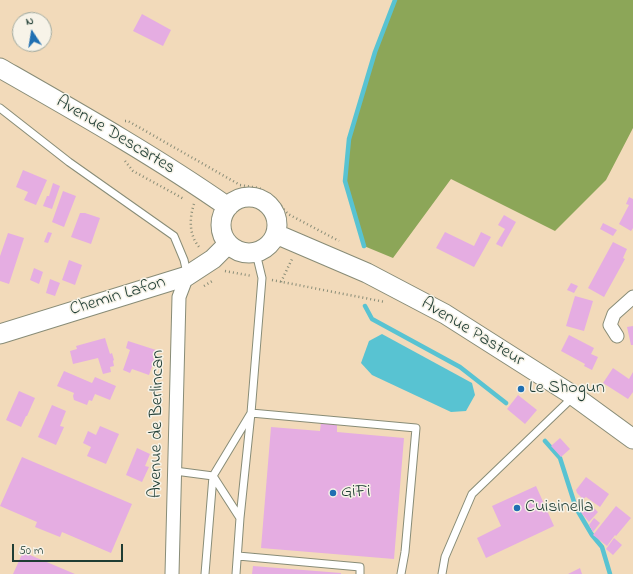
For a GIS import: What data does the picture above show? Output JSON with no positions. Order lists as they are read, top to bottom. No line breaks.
{"streets":{"main road":["Avenue Descartes","Chemin Lafon","Avenue Pasteur"],"street":["Avenue de Berlincan"]},"crossings":[["Avenue Descartes","Chemin Lafon"],["Avenue Descartes","Avenue Pasteur"],["Chemin Lafon","Avenue Pasteur"],["Chemin Lafon","Avenue de Berlincan"]],"places":["Le Shogun","GiFi","Cuisinella"],"scale_bar":"50 m","north":"top"}
